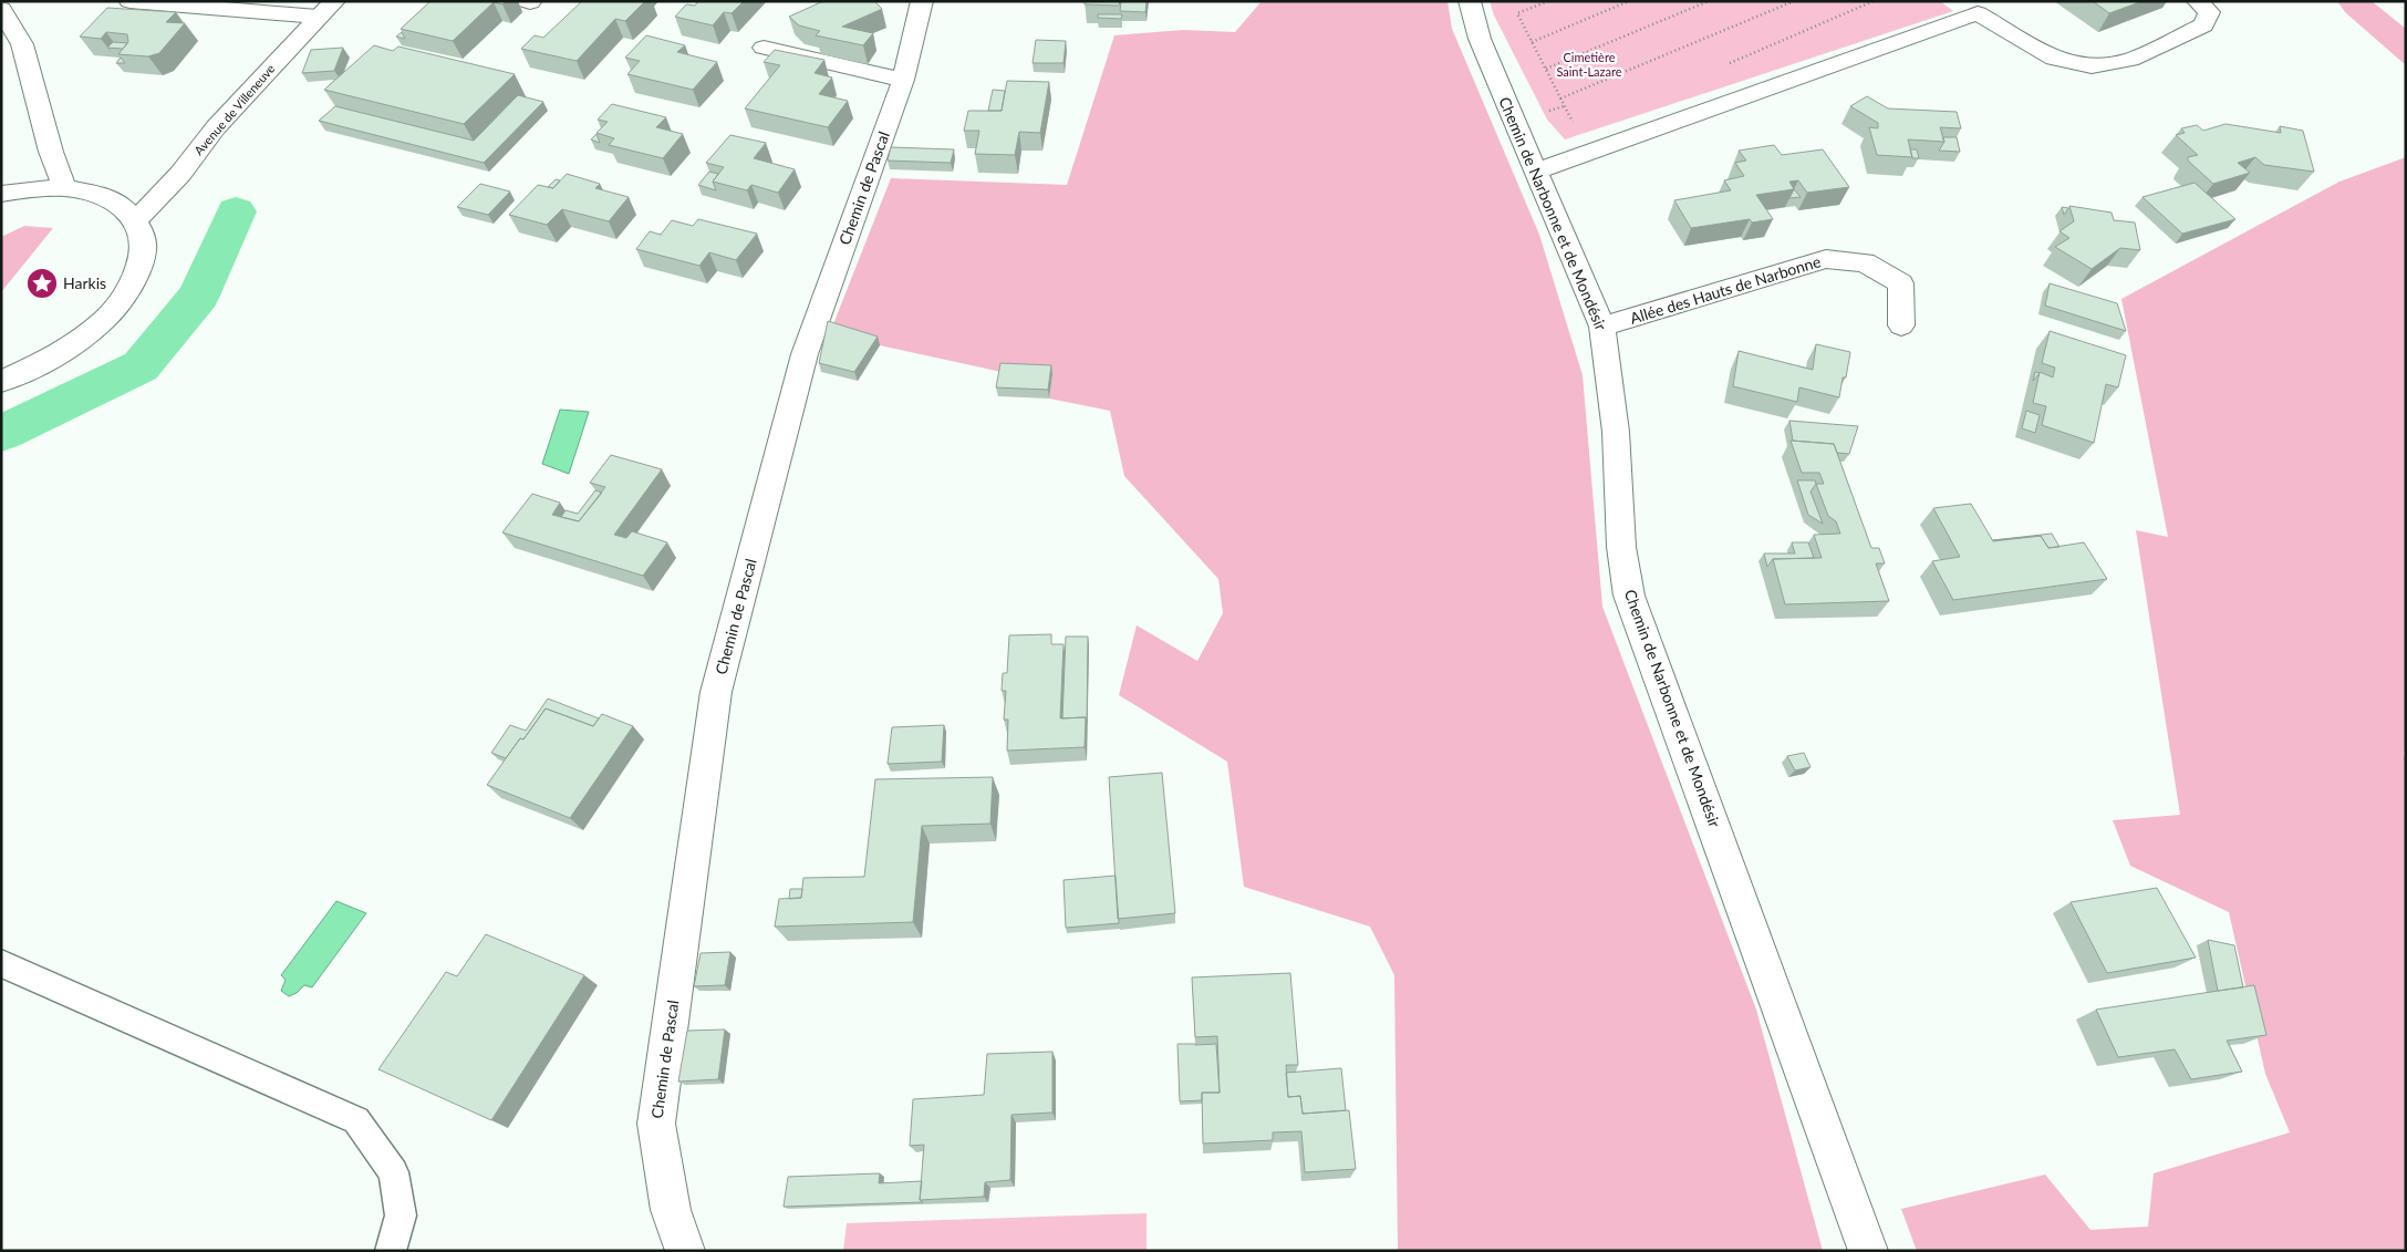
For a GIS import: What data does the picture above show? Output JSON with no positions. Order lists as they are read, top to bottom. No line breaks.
{"streets":{"street":["Avenue de Villeneuve","Chemin de Pascal","Chemin de Narbonne et de Mondésir","Allée des Hauts de Narbonne"]},"crossings":[["Chemin de Narbonne et de Mondésir","Allée des Hauts de Narbonne"]],"parks":["Cimetière Saint-Lazare"],"places":{"place":["Harkis"]}}
